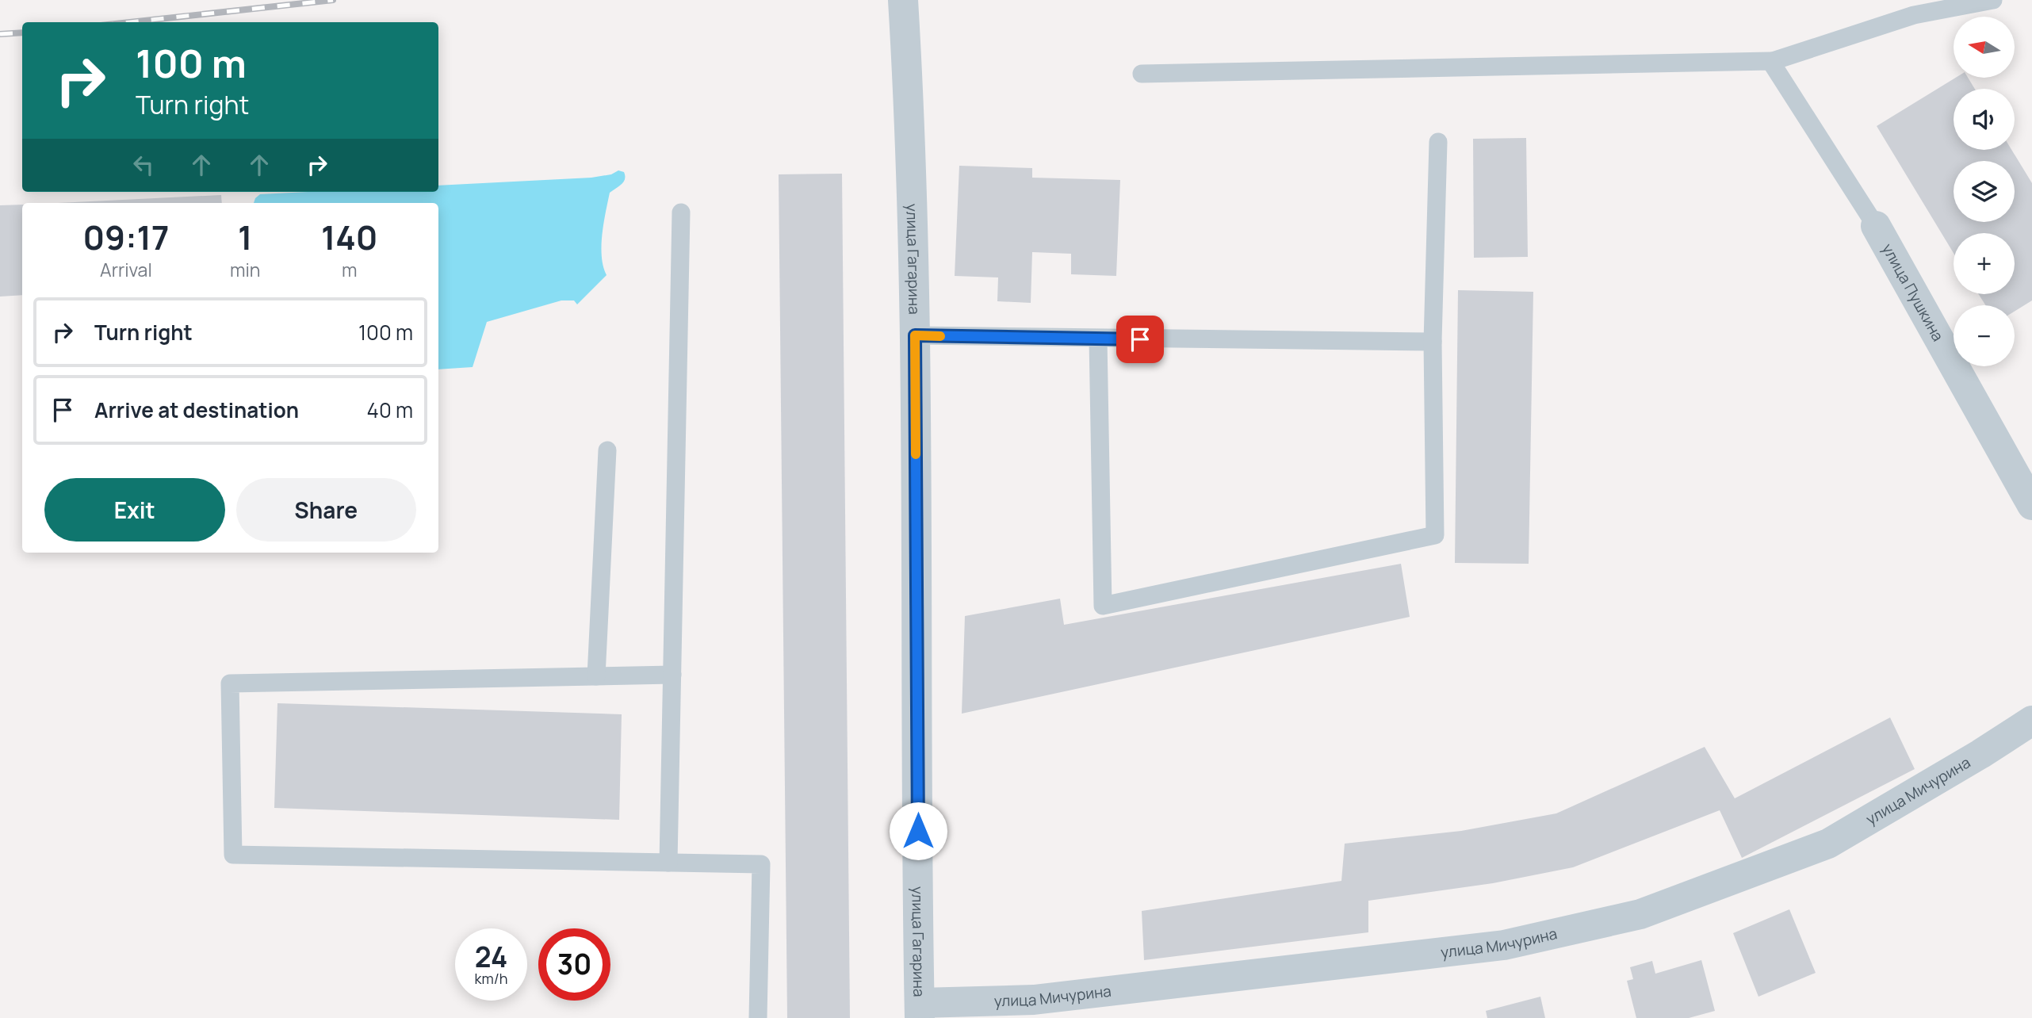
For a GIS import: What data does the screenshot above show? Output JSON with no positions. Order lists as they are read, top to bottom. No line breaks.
{"streets":{"street":["улица Гагарина","улица Пушкина","улица Мичурина"]},"crossings":[["улица Гагарина","улица Мичурина"]],"north":"left","page":{"map_buttons":["+","−"],"turn":["100 m","Turn right"],"eta":["09:17","Arrival","1","min","140","m"],"list":[{"name":"Turn right","value":"100 m"},{"name":"Arrive at destination","value":"40 m"}],"buttons":["Exit","Share"],"speed":"24 km/h","limit":"30"}}
